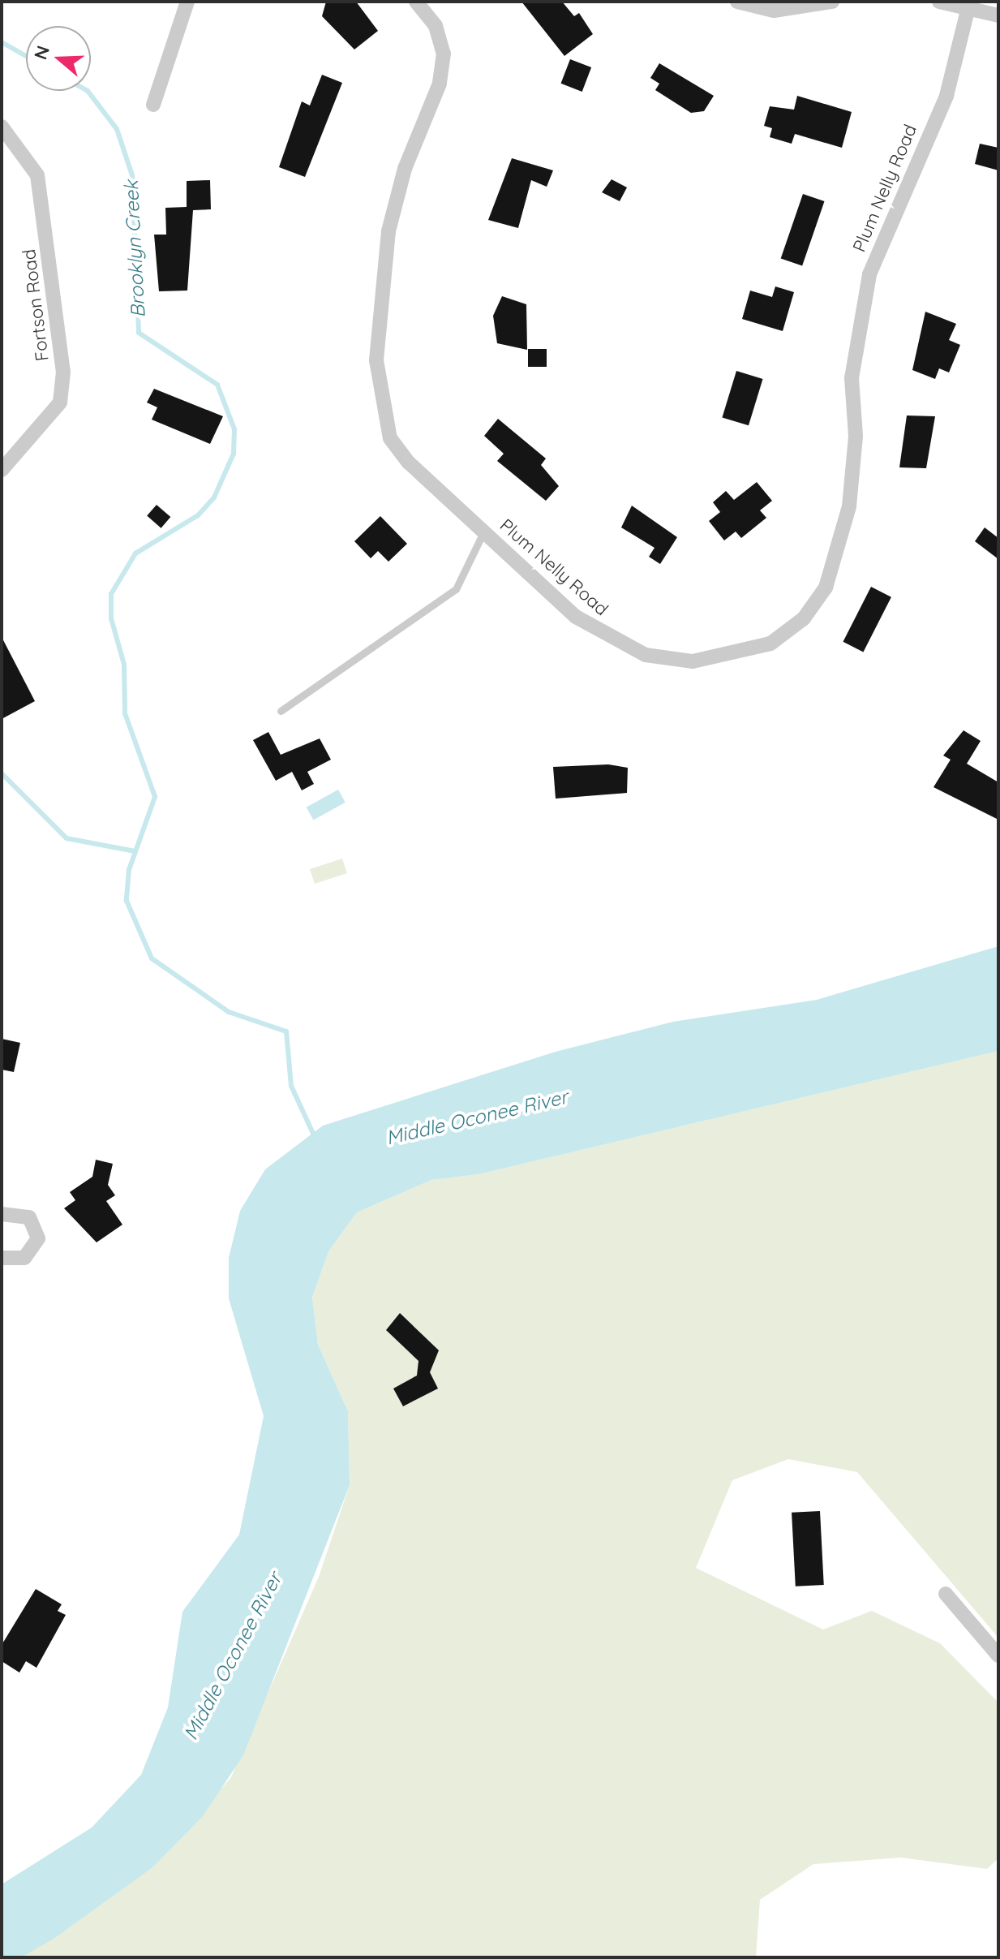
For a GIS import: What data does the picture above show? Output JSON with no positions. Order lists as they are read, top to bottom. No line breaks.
{"streets":{"street":["Plum Nelly Road","Fortson Road"]},"water":["Brooklyn Creek","Middle Oconee River"],"north":"left"}
